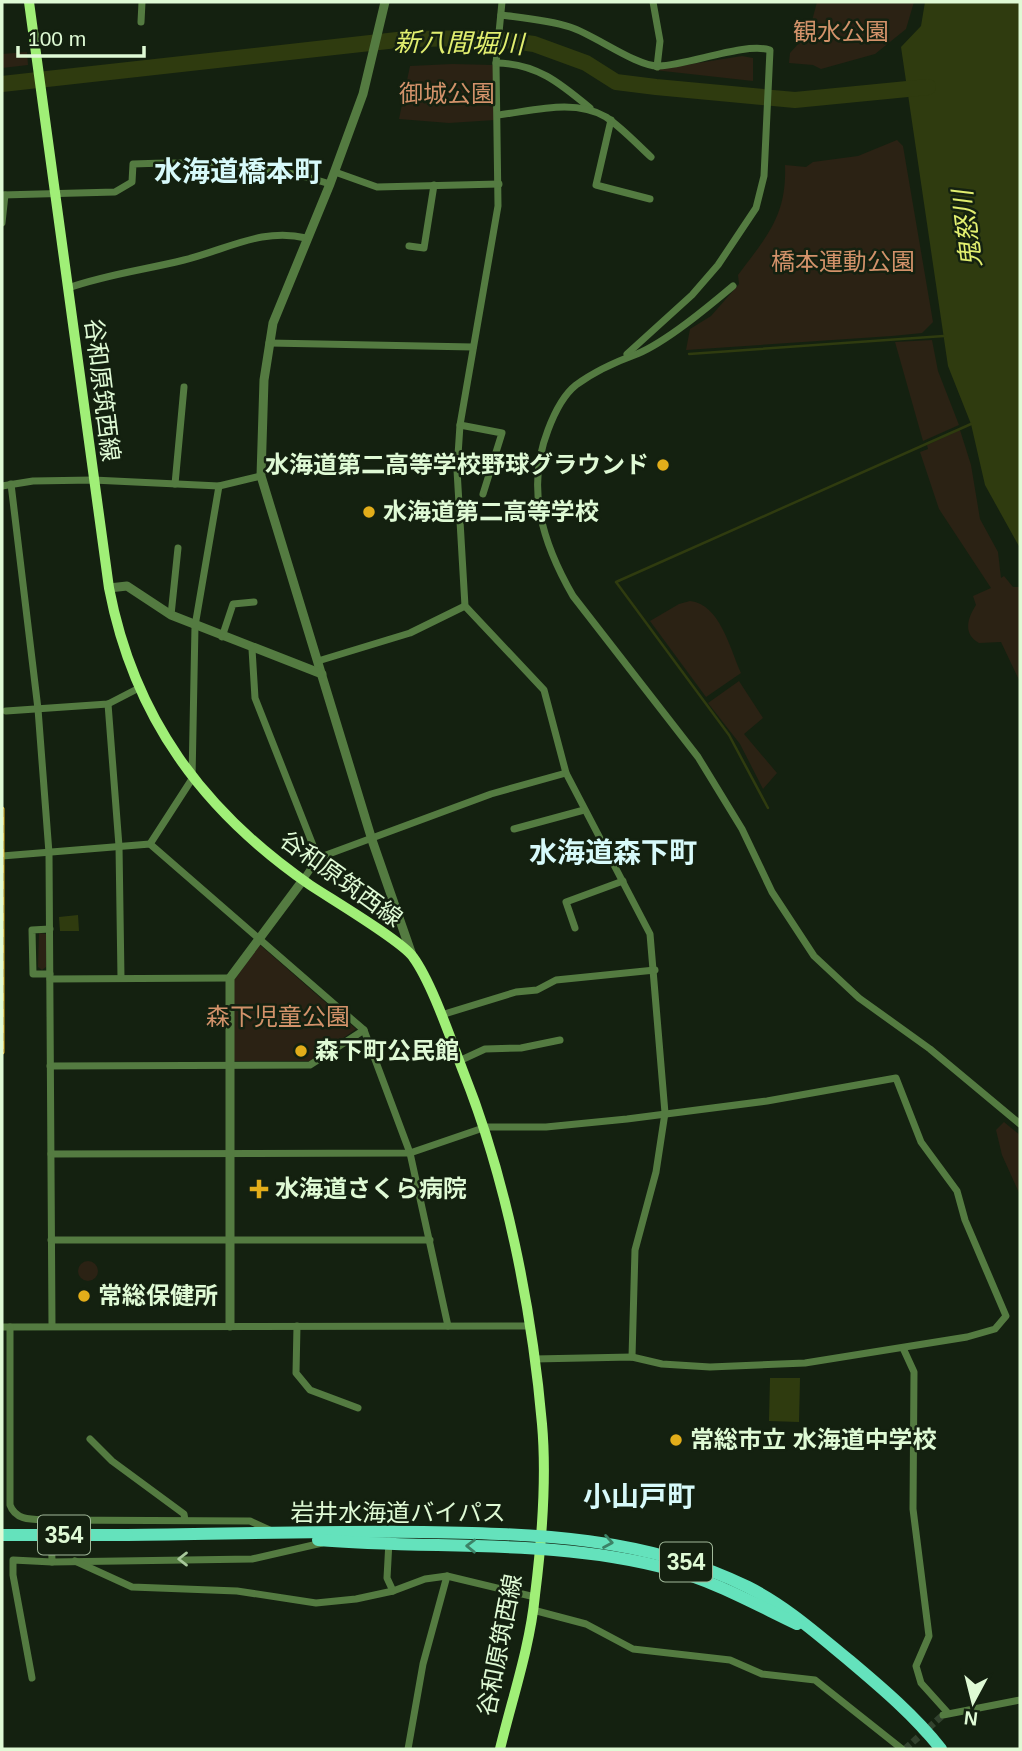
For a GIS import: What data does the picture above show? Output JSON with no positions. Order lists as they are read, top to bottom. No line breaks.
{"streets":{"highway":["岩井水海道バイパス","354"],"main road":["谷和原筑西線"]},"crossings":[["谷和原筑西線","岩井水海道バイパス"],["谷和原筑西線","354"],["岩井水海道バイパス","354"]],"districts":["水海道橋本町","水海道森下町","小山戸町"],"water":["新八間堀川","鬼怒川"],"parks":["観水公園","御城公園","橋本運動公園","森下児童公園"],"places":{"other":["水海道第二高等学校野球グラウンド","水海道第二高等学校","森下町公民館","常総保健所","常総市立 水海道中学校"],"health":["水海道さくら病院"]},"scale_bar":"100 m","north":"bottom"}
